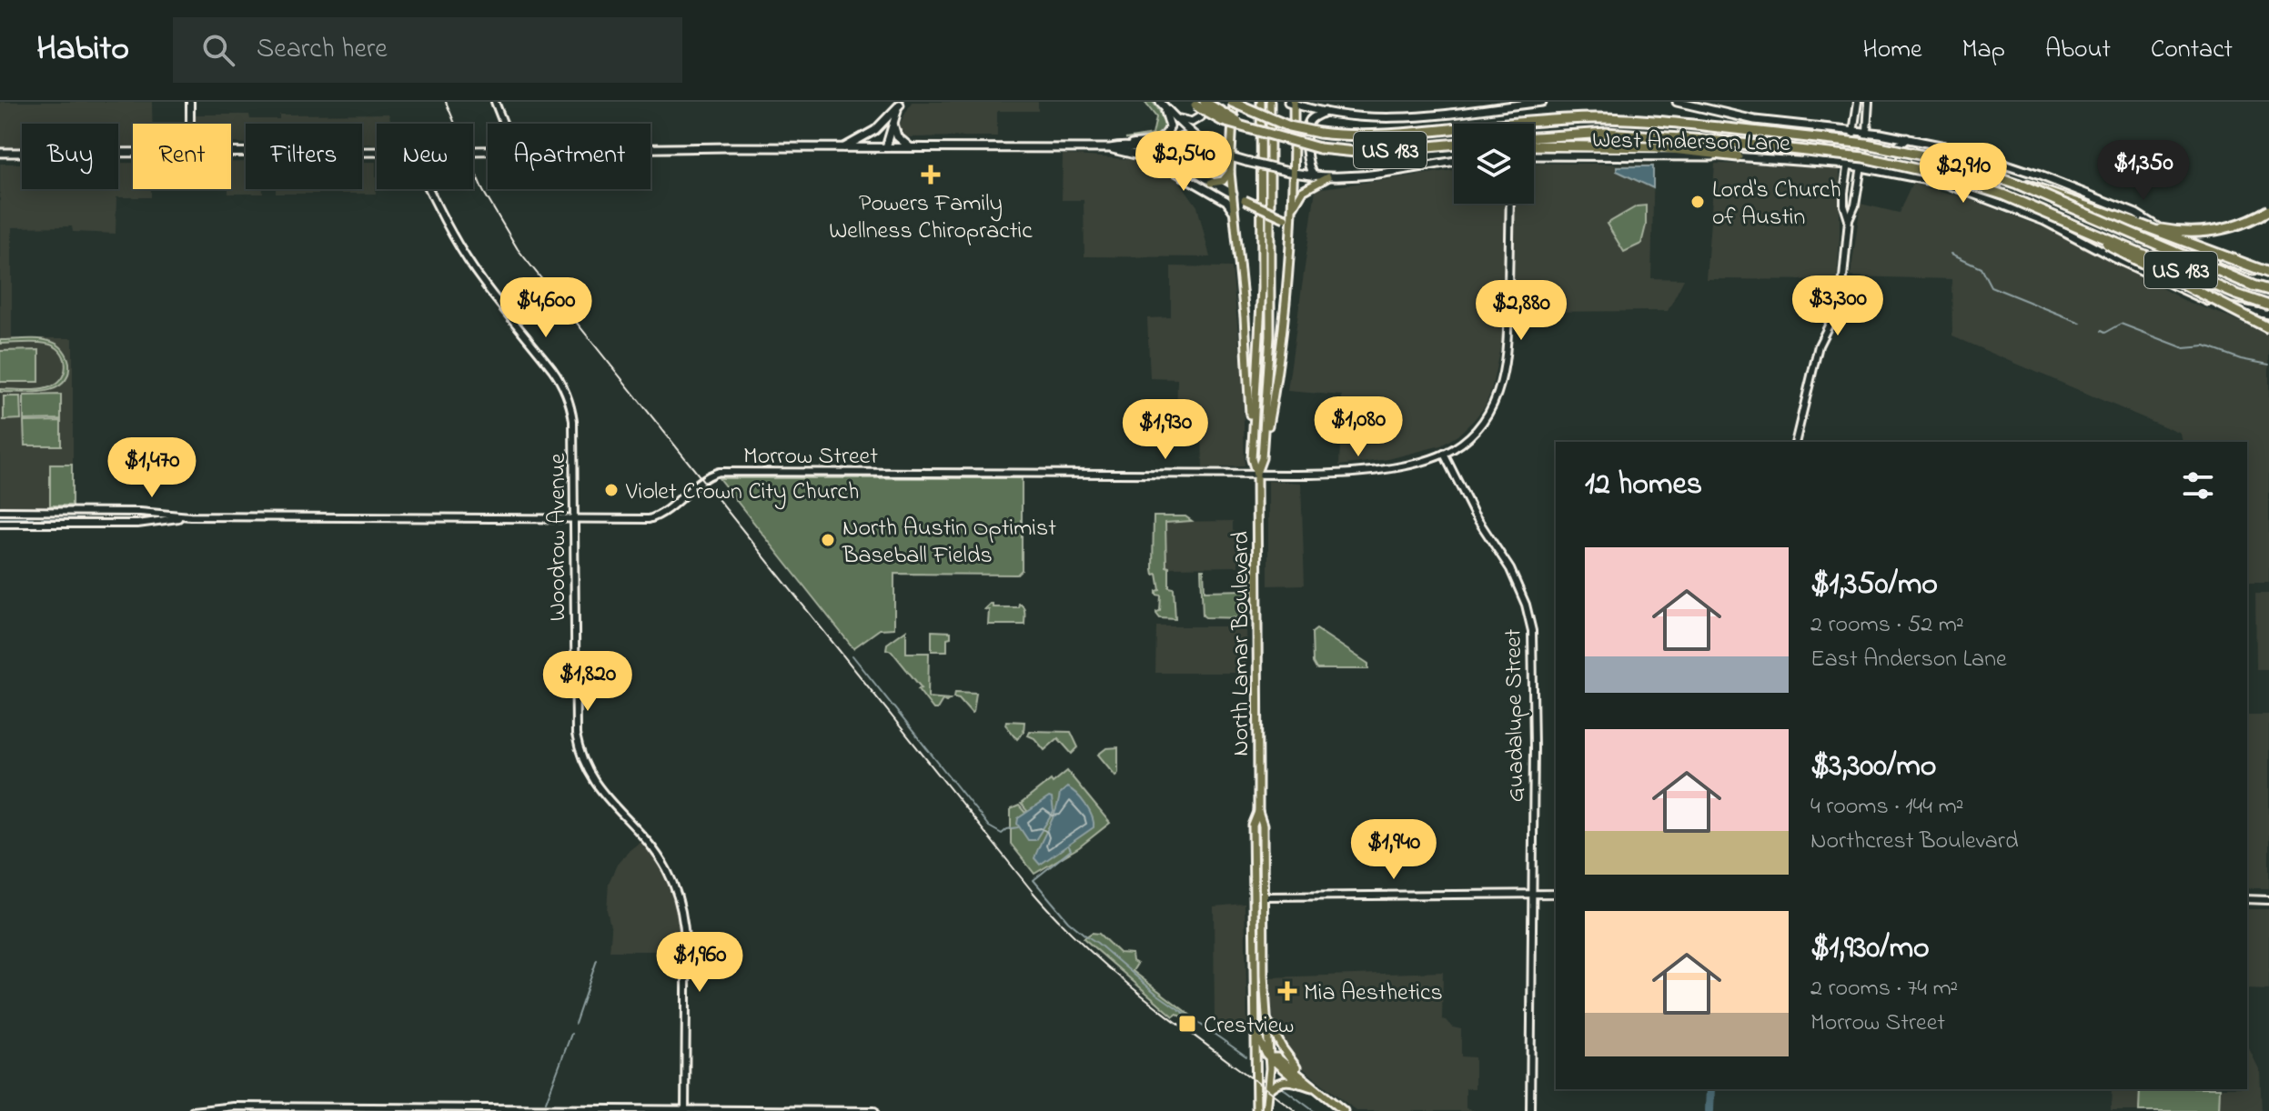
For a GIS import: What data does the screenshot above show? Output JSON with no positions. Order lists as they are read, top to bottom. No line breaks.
{"streets":{"highway":["US 183"],"main road":["West Anderson Lane","North Lamar Boulevard"],"street":["Morrow Street","Woodrow Avenue","Guadalupe Street"]},"crossings":[["West Anderson Lane","US 183"],["Morrow Street","Woodrow Avenue"],["Morrow Street","North Lamar Boulevard"],["Morrow Street","Guadalupe Street"]],"places":{"health":["Powers Family Wellness Chiropractic","Mia Aesthetics"],"other":["Lord's Church of Austin","Violet Crown City Church","North Austin Optimist Baseball Fields"],"transit":["Crestview"]},"page":{"header":"Habito","search":"Search here","nav":["Home","Map","About","Contact"],"chip":["Buy","Rent","Filters","New","Apartment"],"price":["$2,540","$1,350","$2,910","$3,300","$4,600","$2,880","$1,080","$1,930","$1,470","$1,820","$1,940","$1,960"],"heading":"12 homes","list":[{"name":"$1,350/mo","note":"2 rooms · 52 m² · East Anderson Lane"},{"name":"$3,300/mo","note":"4 rooms · 144 m² · Northcrest Boulevard"},{"name":"$1,930/mo","note":"2 rooms · 74 m² · Morrow Street"}]}}
